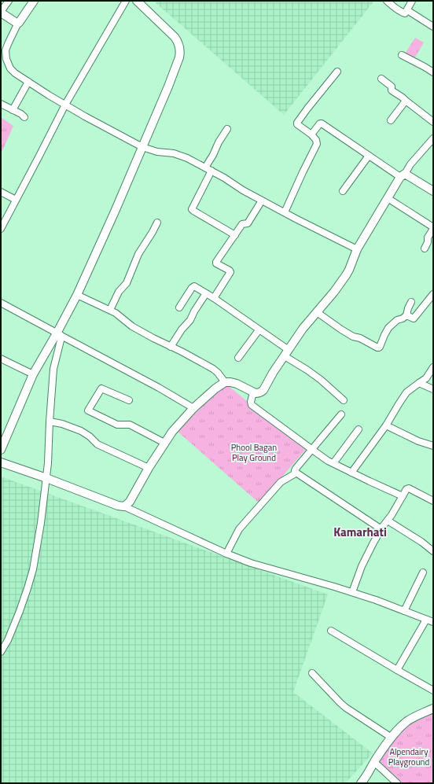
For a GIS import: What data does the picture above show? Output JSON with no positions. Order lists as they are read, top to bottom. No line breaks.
{"districts":["Kamarhati"],"parks":["Phool Bagan Play Ground","Alpendairy Playground"]}
